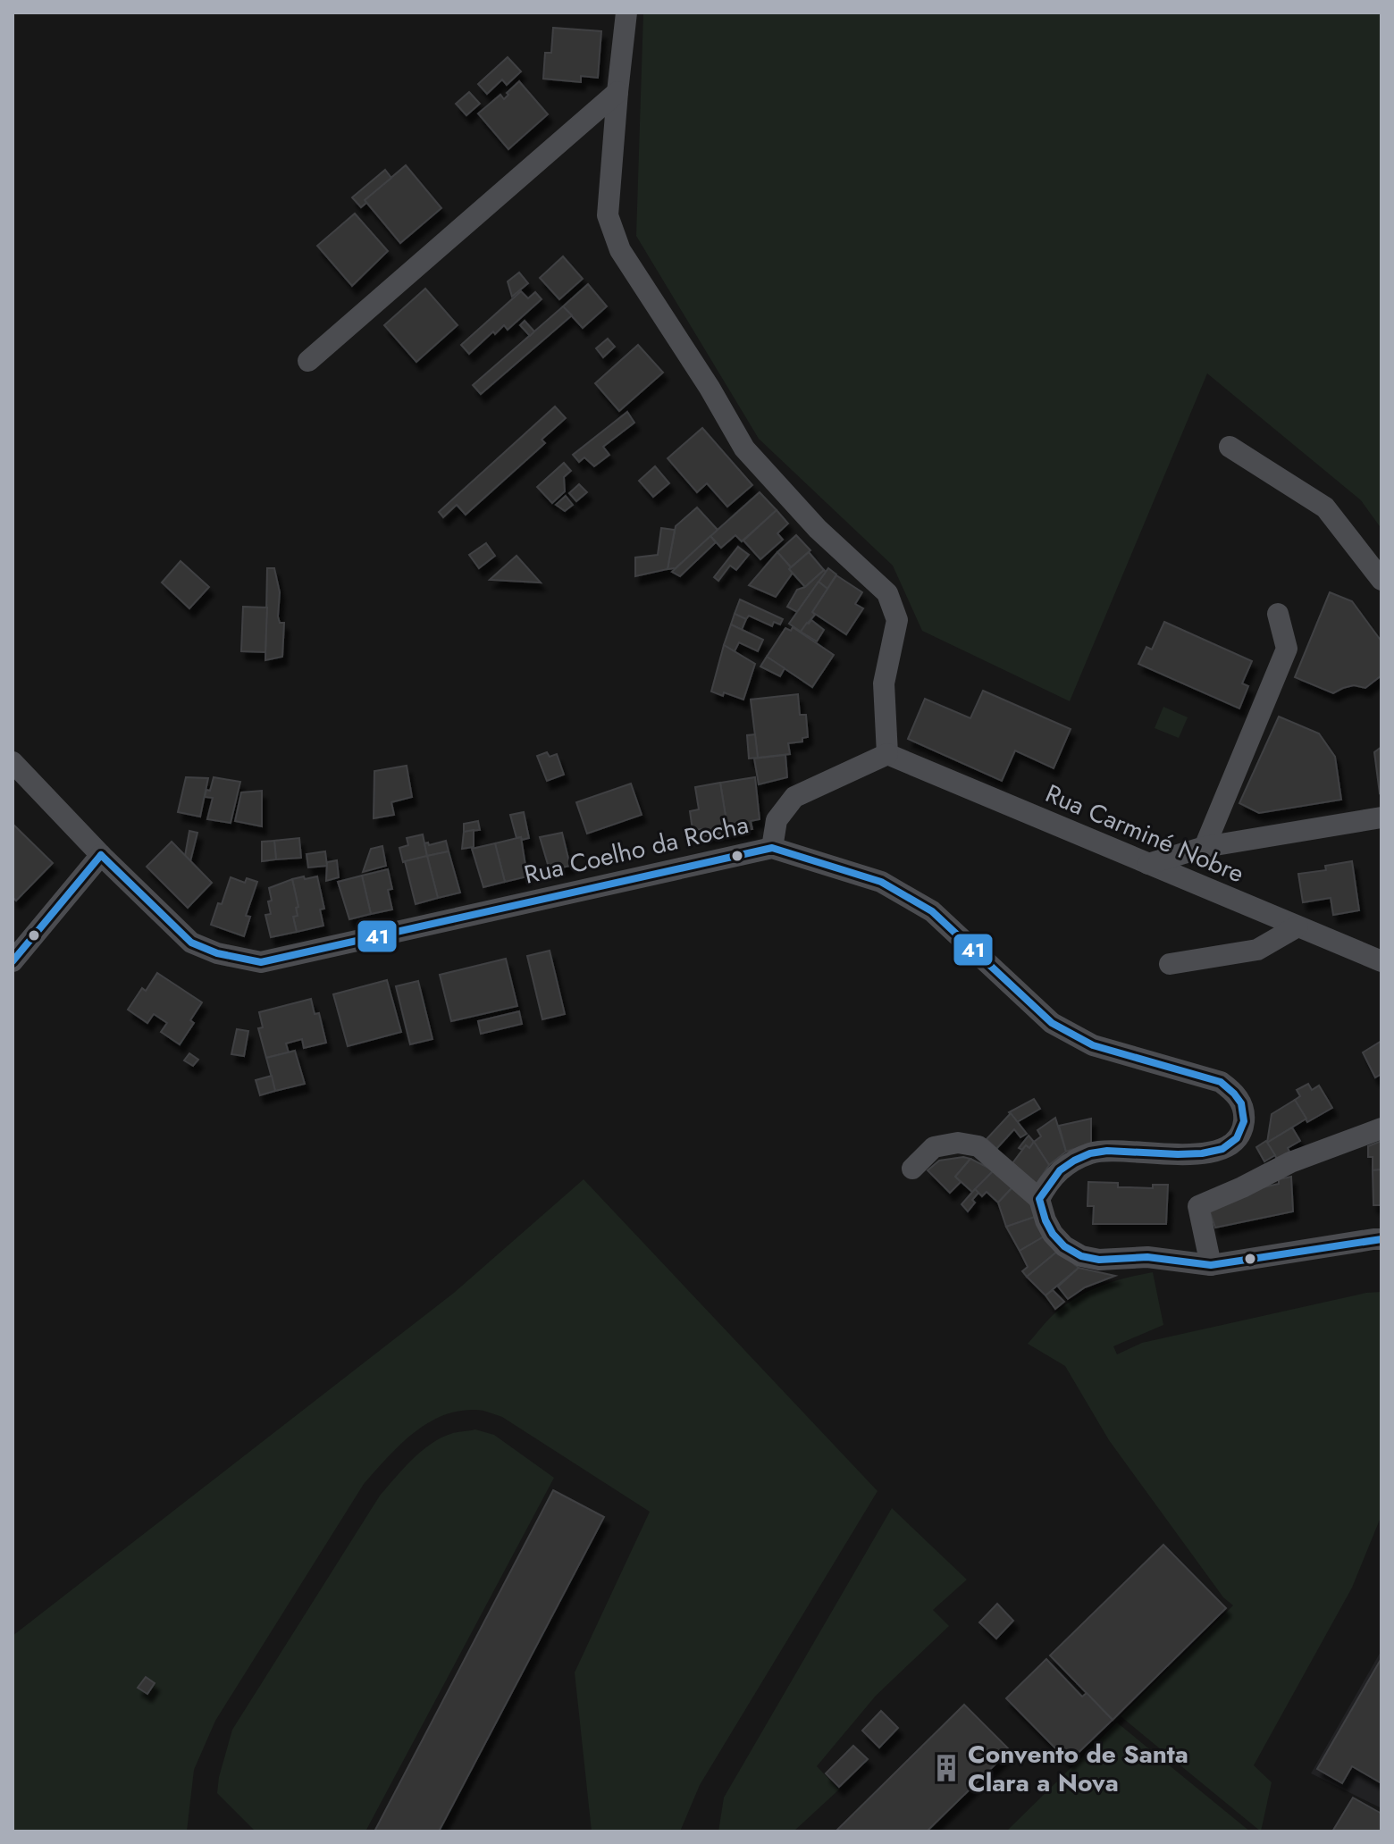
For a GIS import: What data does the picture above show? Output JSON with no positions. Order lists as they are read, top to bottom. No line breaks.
{"streets":{"street":["Rua Carminé Nobre","Rua Coelho da Rocha"]},"places":{"building":["Convento de Santa Clara a Nova"]},"lines":["transit line 41"]}
